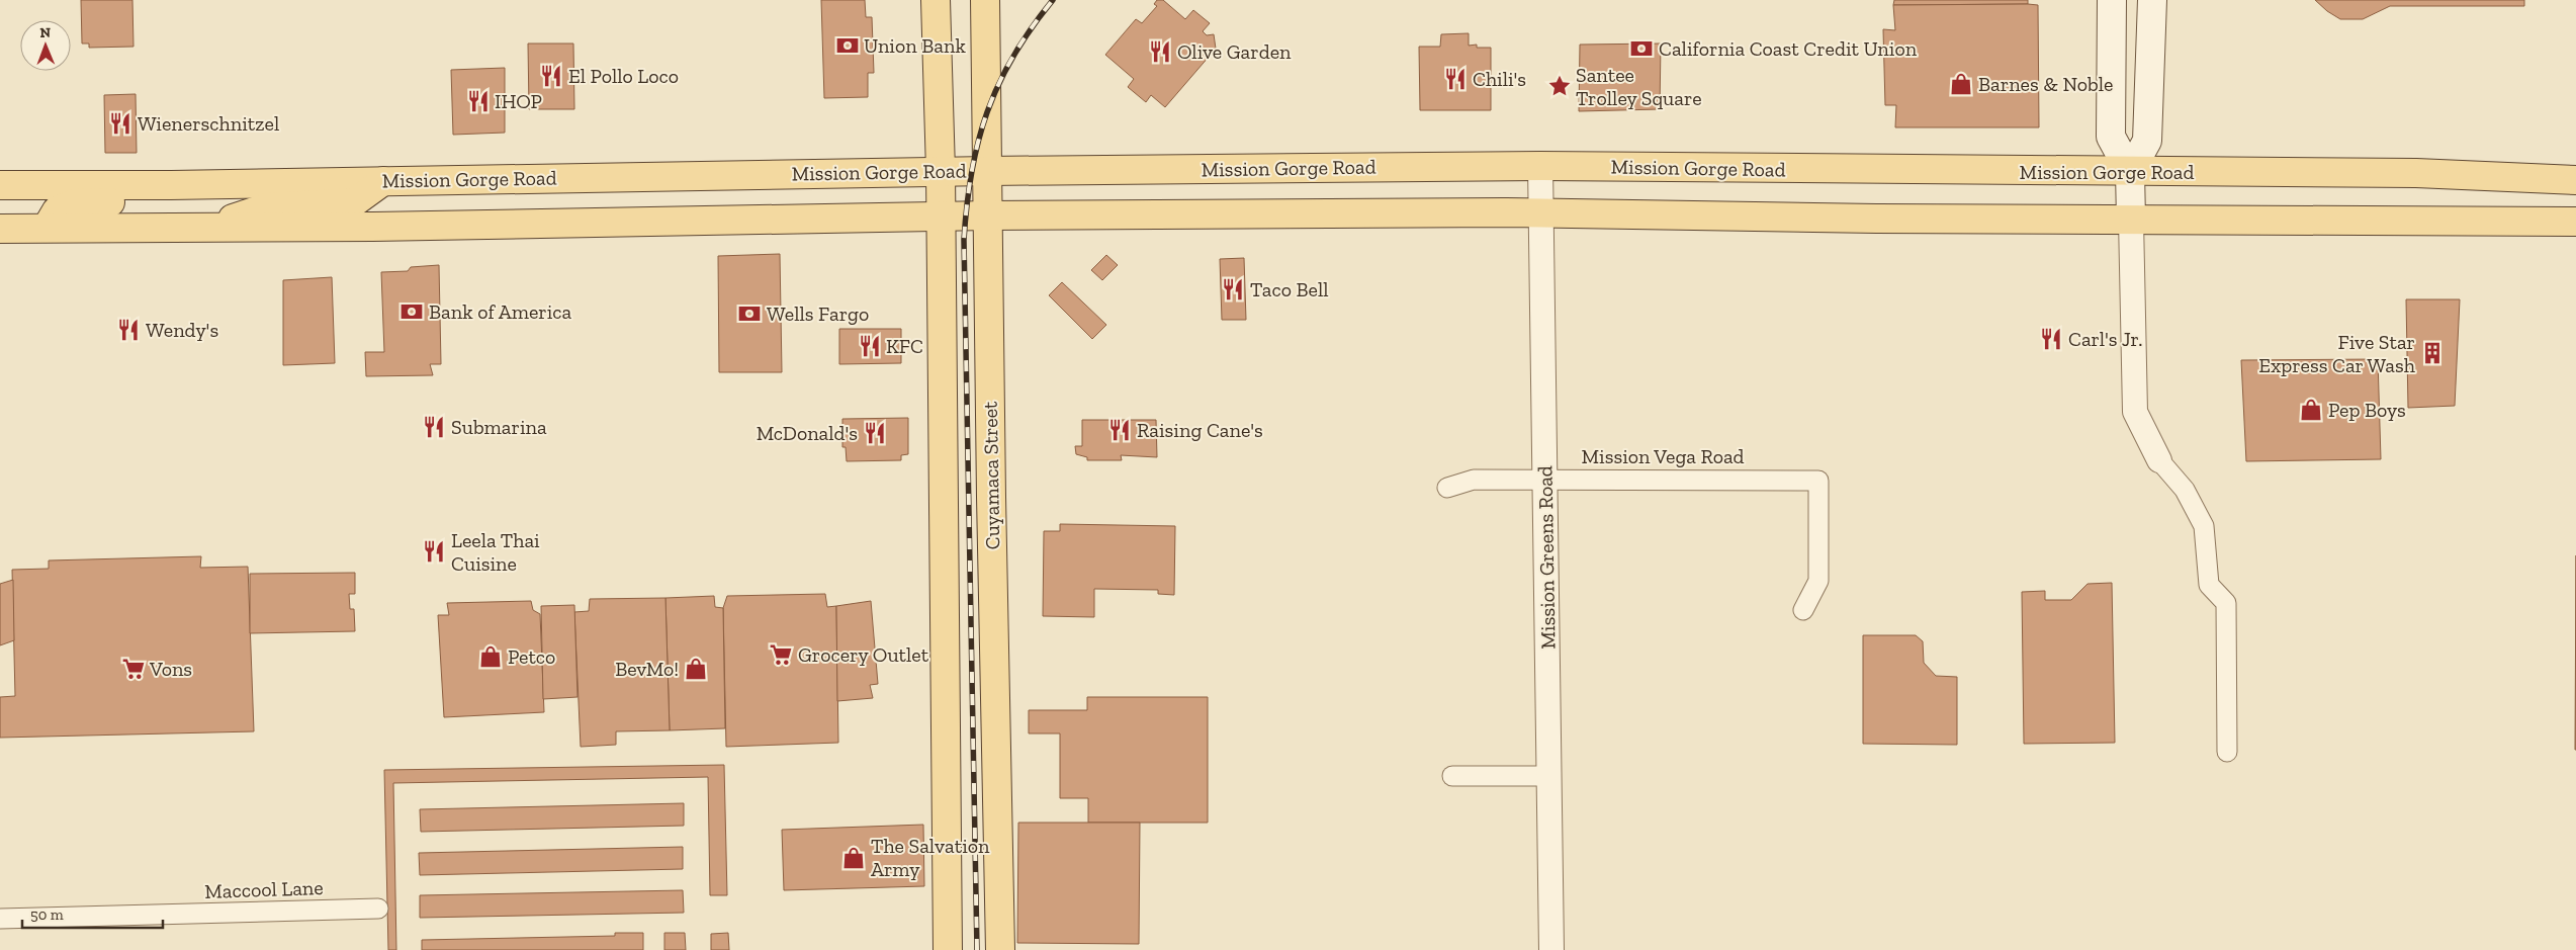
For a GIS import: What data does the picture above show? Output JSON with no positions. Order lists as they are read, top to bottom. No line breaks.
{"streets":{"main road":["Mission Gorge Road","Cuyamaca Street"],"street":["Mission Vega Road","Mission Greens Road","Maccool Lane"]},"crossings":[["Mission Gorge Road","Cuyamaca Street"],["Mission Gorge Road","Mission Greens Road"],["Mission Vega Road","Mission Greens Road"]],"places":{"bank":["Union Bank","California Coast Credit Union","Bank of America","Wells Fargo"],"restaurant":["Olive Garden","El Pollo Loco","Chili's","IHOP","Wienerschnitzel","Taco Bell","Wendy's","Carl's Jr.","KFC","Submarina","Raising Cane's","McDonald's","Leela Thai Cuisine"],"shop":["Barnes & Noble","Pep Boys","Petco","BevMo!","The Salvation Army"],"place":["Santee Trolley Square"],"building":["Five Star Express Car Wash"],"supermarket":["Grocery Outlet","Vons"]},"scale_bar":"50 m","north":"top"}
